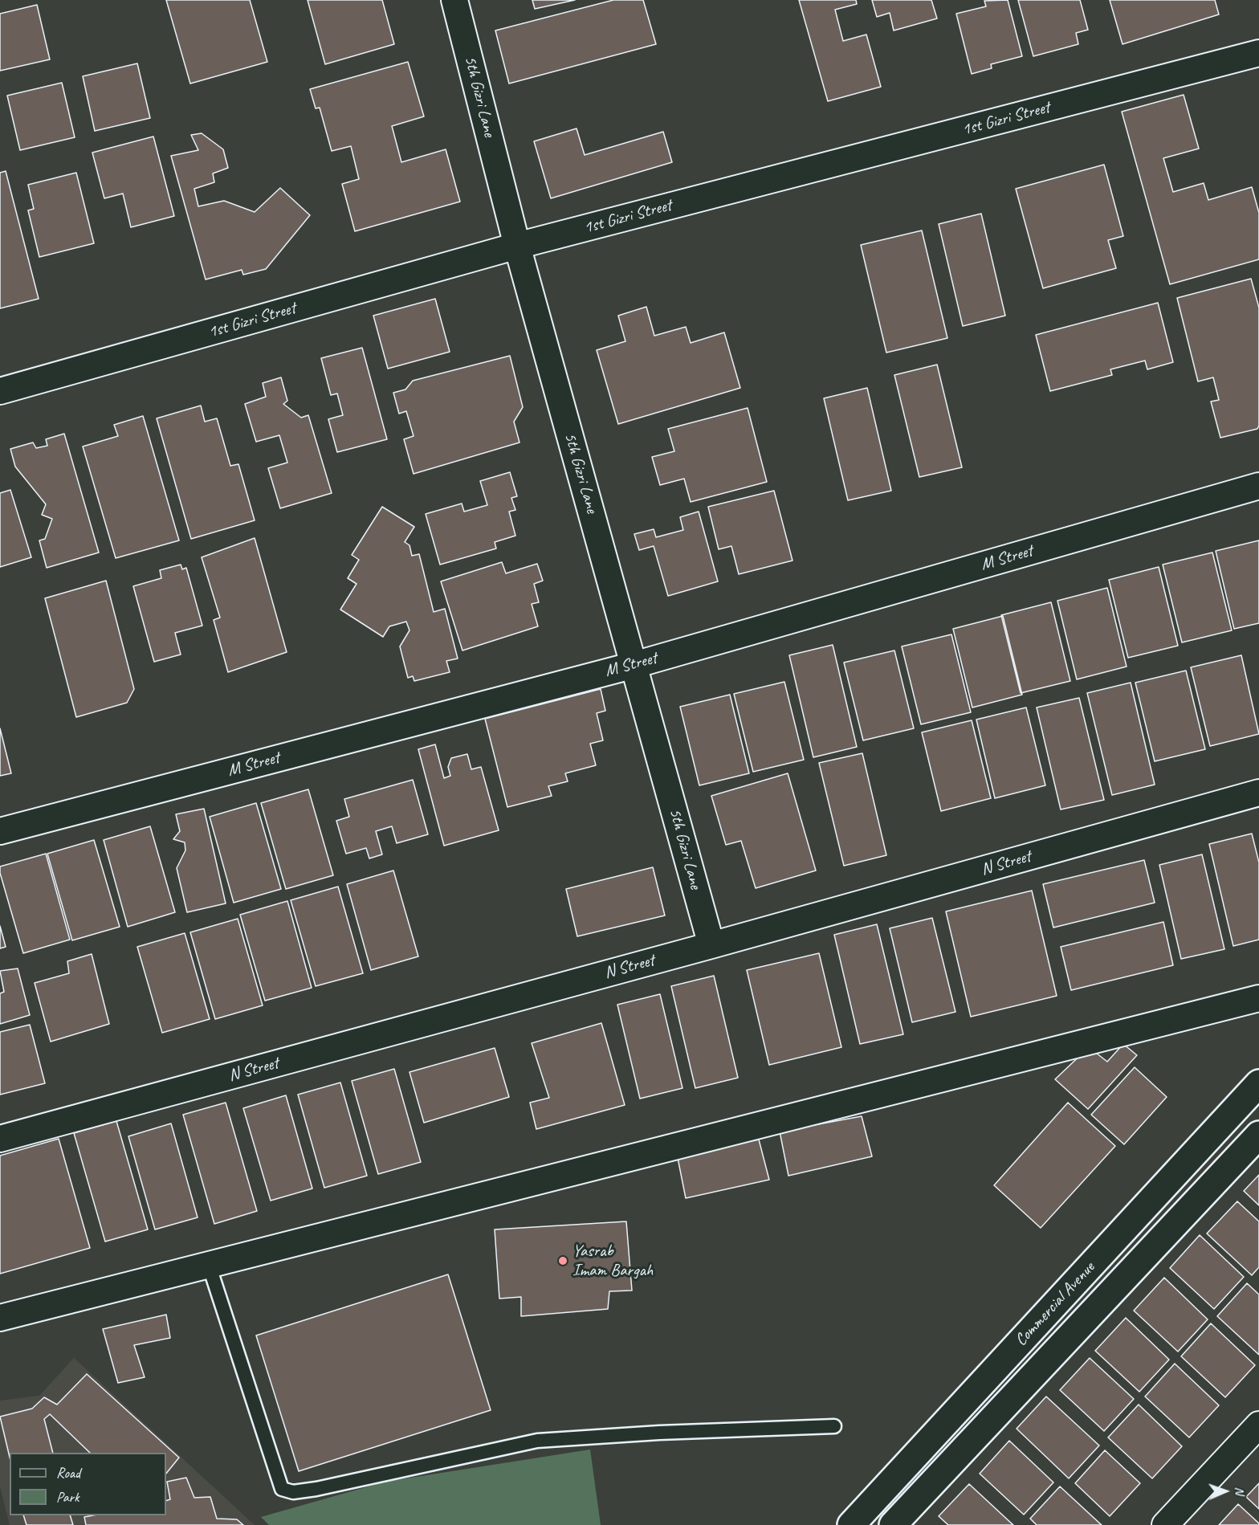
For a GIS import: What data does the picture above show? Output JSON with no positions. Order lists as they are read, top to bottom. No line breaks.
{"streets":{"main road":["Commercial Avenue"],"street":["5th Gizri Lane","1st Gizri Street","M Street","N Street"]},"crossings":[["5th Gizri Lane","1st Gizri Street"],["5th Gizri Lane","M Street"],["5th Gizri Lane","N Street"]],"places":["Yasrab Imam Bargah"],"legend":["Road","Park"],"north":"right"}
